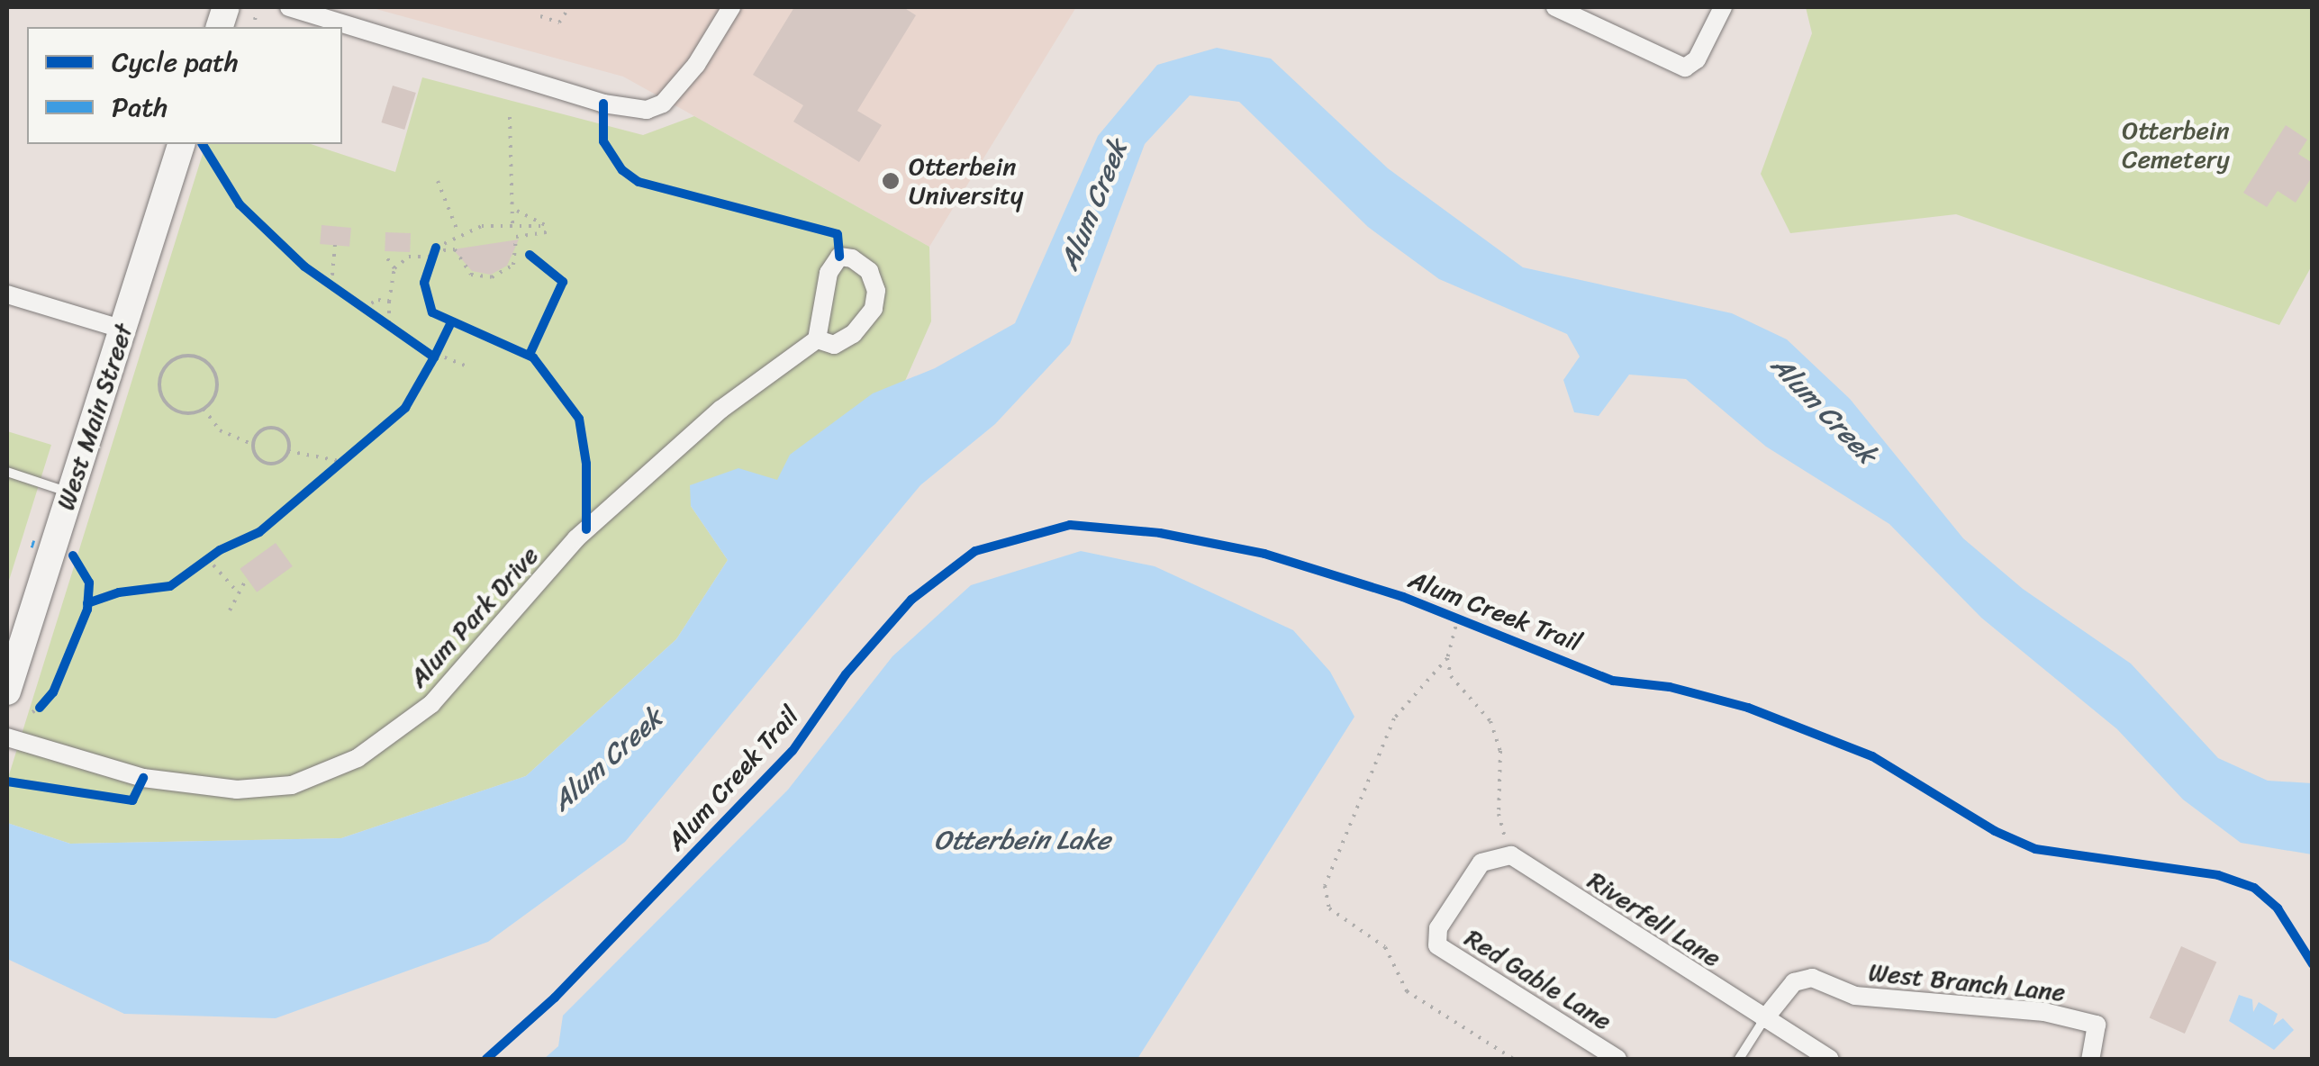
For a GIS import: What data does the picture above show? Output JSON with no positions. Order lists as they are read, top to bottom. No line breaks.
{"streets":{"main road":["West Main Street"],"street":["Alum Park Drive","Riverfell Lane","Red Gable Lane","West Branch Lane"],"cycle path":["Alum Creek Trail"]},"crossings":[["Riverfell Lane","Red Gable Lane"],["Riverfell Lane","West Branch Lane"]],"water":["Alum Creek","Otterbein Lake"],"parks":["Otterbein Cemetery"],"places":["Otterbein University"],"legend":["Cycle path","Path"]}
